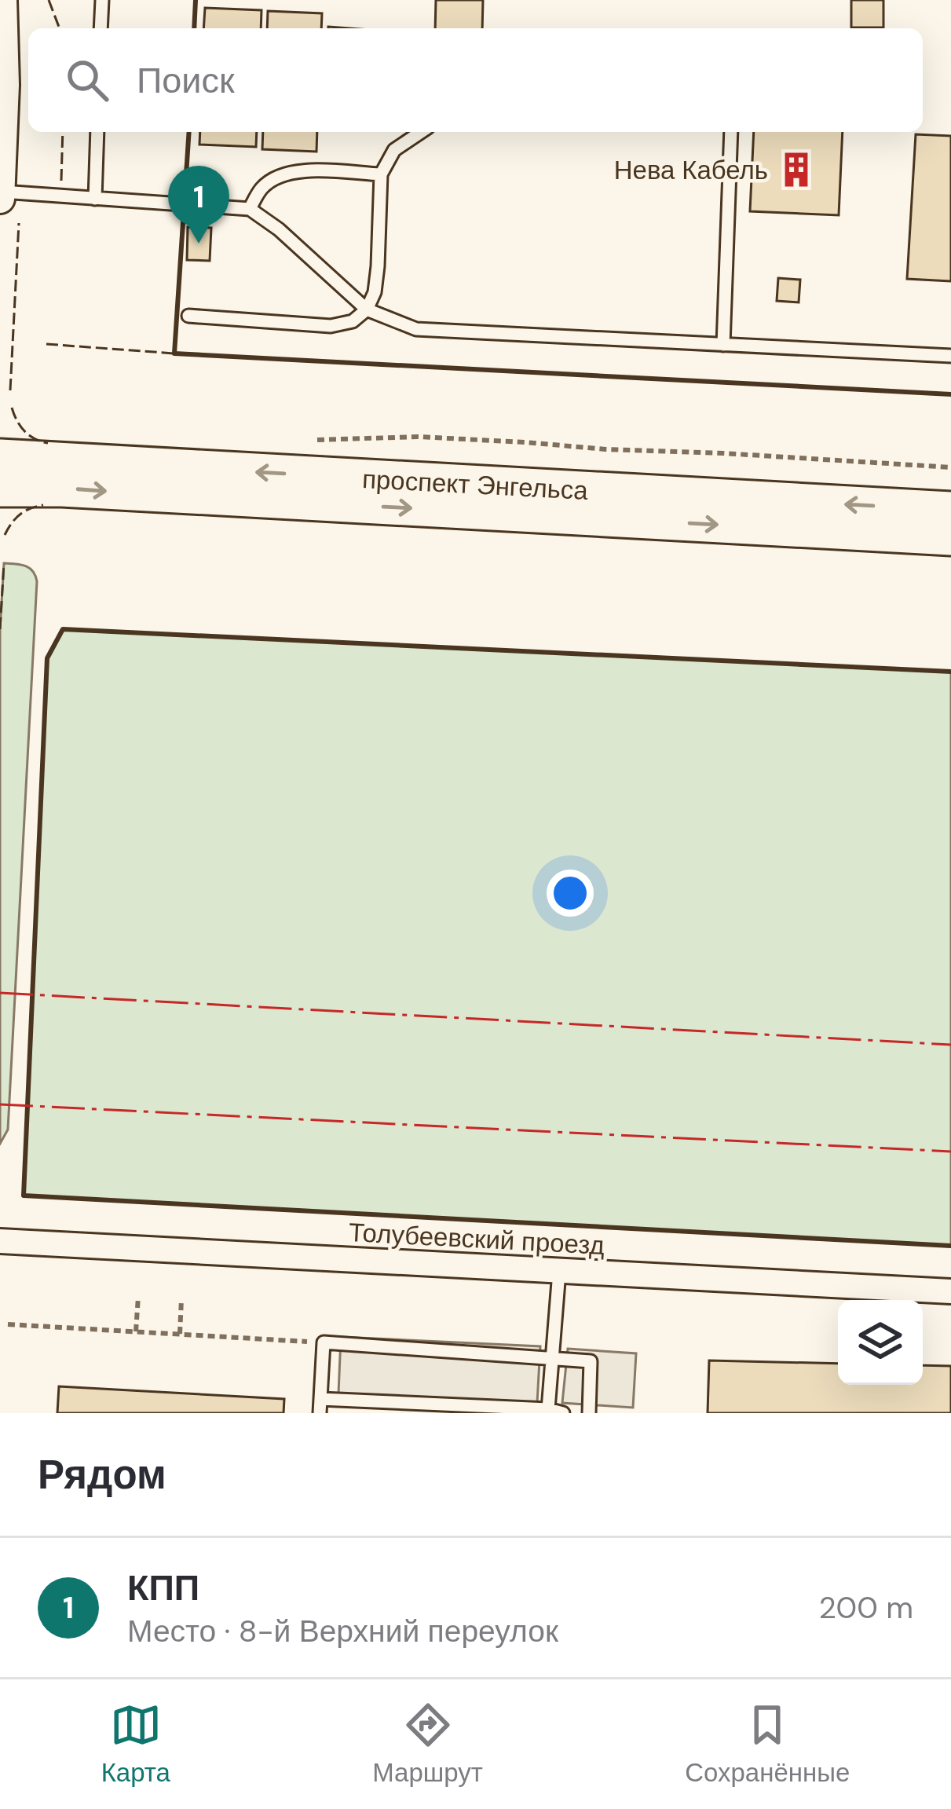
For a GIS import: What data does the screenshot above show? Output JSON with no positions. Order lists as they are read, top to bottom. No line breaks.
{"streets":{"main road":["проспект Энгельса"],"street":["Толубеевский проезд"]},"places":{"building":["Нева Кабель"]},"page":{"search":"Поиск","pins":"1","heading":"Рядом","list":[{"mark":"1","name":"КПП","note":"Место · 8-й Верхний переулок","value":"200 m"}],"nav":["Карта","Маршрут","Сохранённые"]}}
